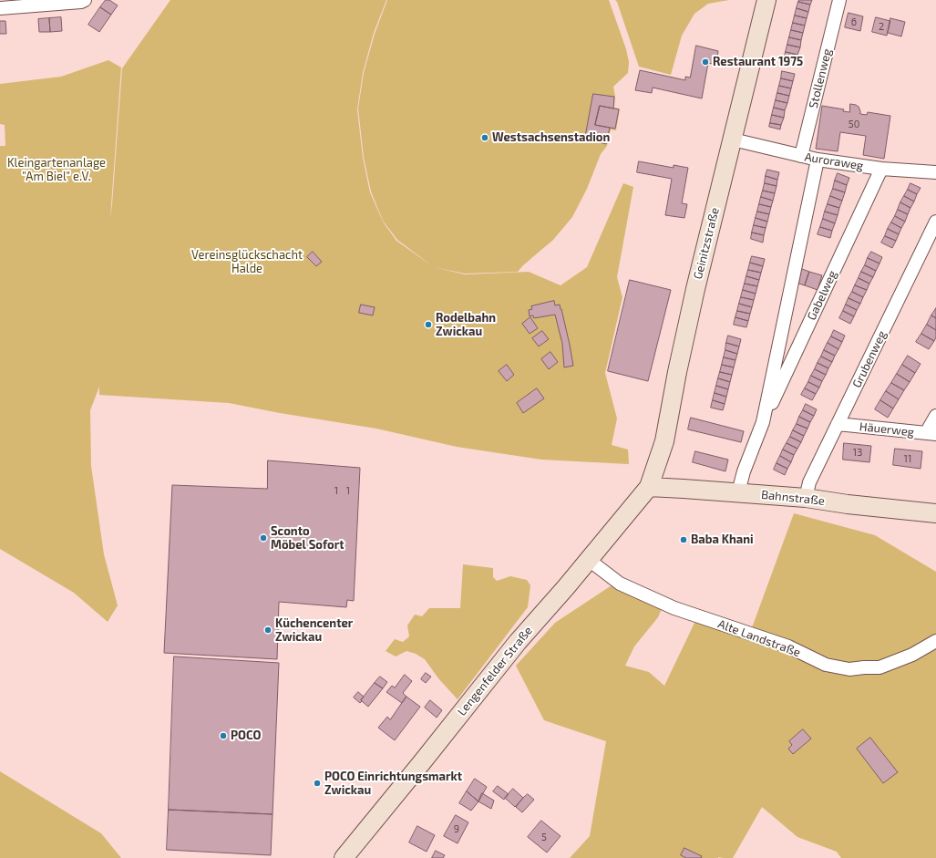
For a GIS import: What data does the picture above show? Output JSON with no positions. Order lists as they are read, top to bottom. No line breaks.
{"streets":{"main road":["Geinitzstraße","Bahnstraße","Lengenfelder Straße"],"street":["Stollenweg","Auroraweg","Gabelweg","Grubenweg","Häuerweg","Alte Landstraße"]},"crossings":[["Stollenweg","Auroraweg"],["Auroraweg","Geinitzstraße"],["Auroraweg","Gabelweg"],["Geinitzstraße","Bahnstraße"],["Geinitzstraße","Lengenfelder Straße"],["Gabelweg","Bahnstraße"],["Grubenweg","Häuerweg"],["Grubenweg","Bahnstraße"],["Bahnstraße","Lengenfelder Straße"],["Alte Landstraße","Lengenfelder Straße"]],"parks":["Kleingartenanlage \"Am Biel\" e.V.","Vereinsglückschacht Halde"],"places":["Restaurant 1975","Westsachsenstadion","Rodelbahn Zwickau","Sconto Möbel Sofort","Baba Khani","Küchencenter Zwickau","POCO","POCO Einrichtungsmarkt Zwickau"],"house_numbers":["6","2","50","13","11","1","1","9","5"]}
